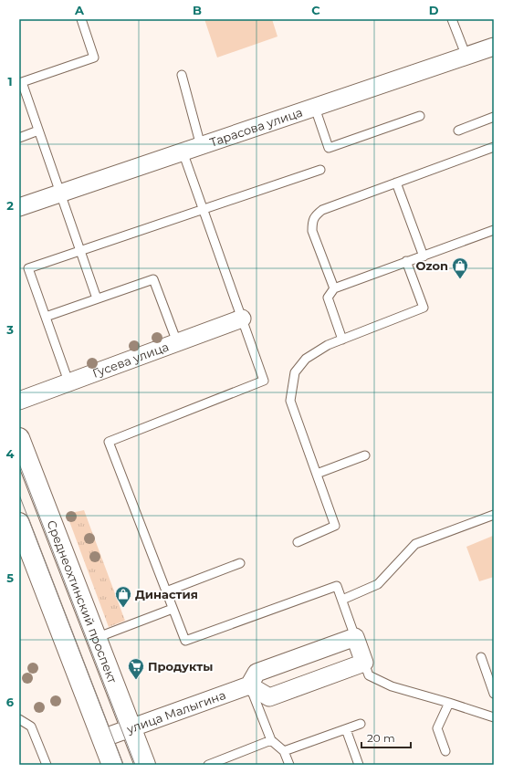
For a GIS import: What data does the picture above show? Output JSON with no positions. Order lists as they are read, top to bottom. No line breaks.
{"streets":{"main road":["Среднеохтинский проспект"],"street":["Тарасова улица","Гусева улица","улица Малыгина"]},"crossings":[["Среднеохтинский проспект","улица Малыгина"]],"places":{"shop":["Ozon","Династия"],"supermarket":["Продукты"]},"scale_bar":"20 m","grid":{"columns":["A","B","C","D"],"rows":["1","2","3","4","5","6"]}}
